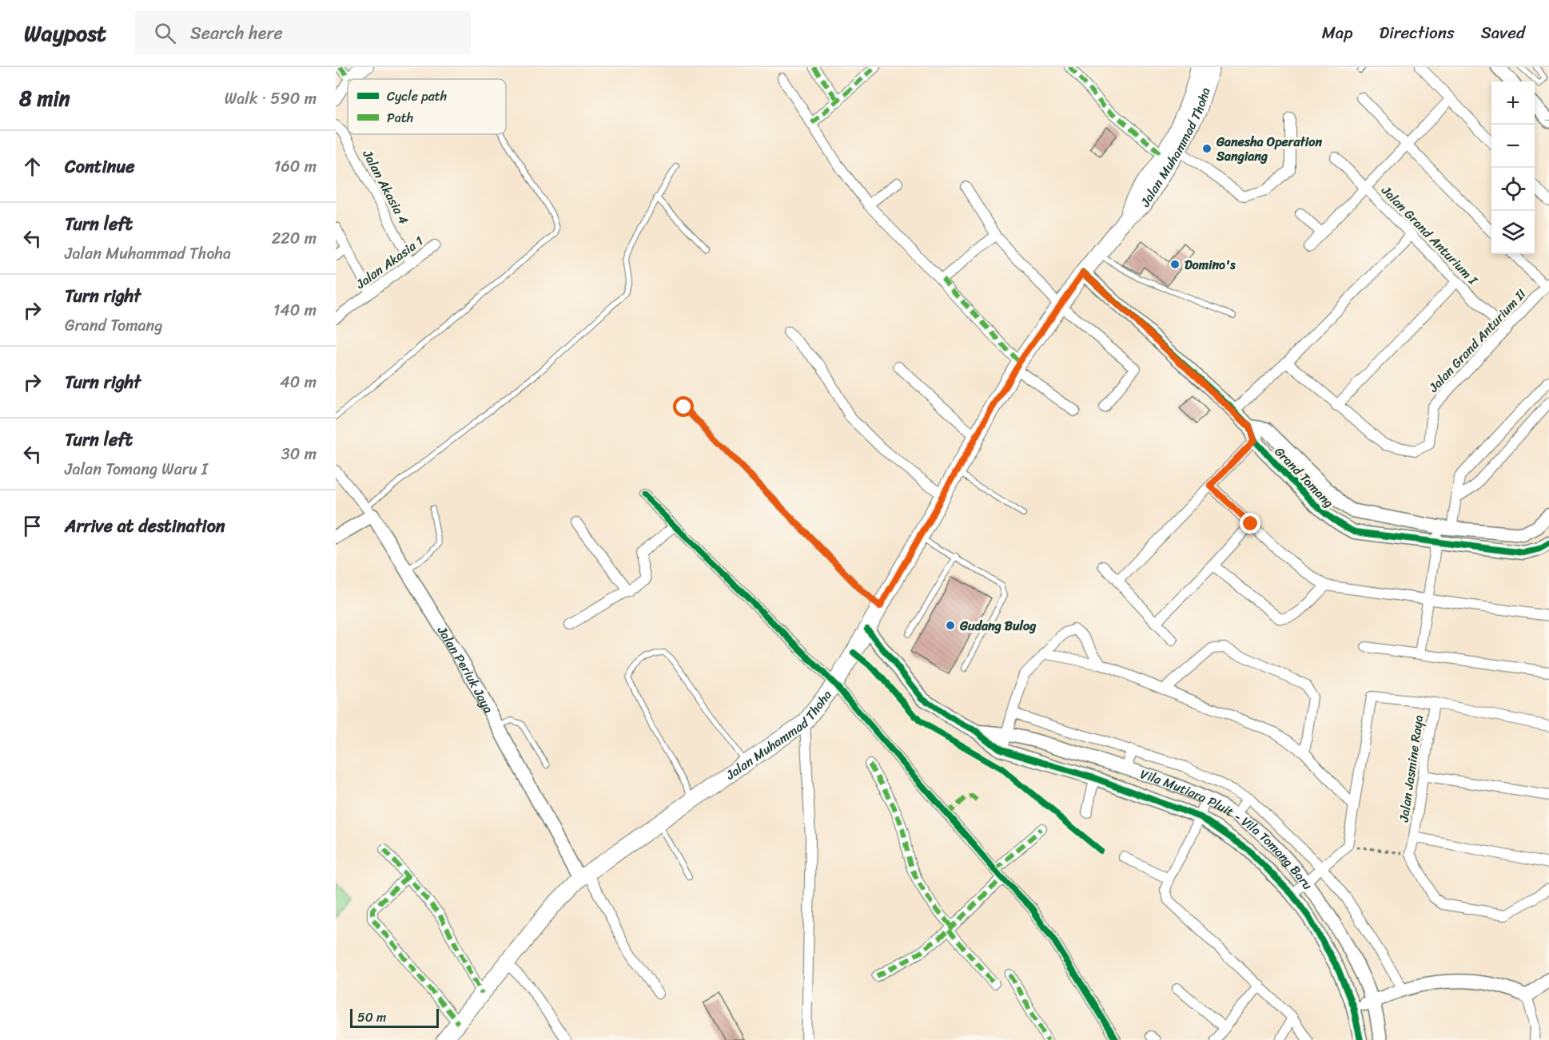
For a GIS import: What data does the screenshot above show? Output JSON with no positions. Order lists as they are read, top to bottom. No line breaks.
{"streets":{"main road":["Jalan Muhammad Thoha"],"street":["Jalan Akasia 4","Jalan Grand Anturium I","Jalan Akasia 1","Jalan Grand Anturium II","Grand Tomang","Jalan Periuk Jaya","Jalan Jasmine Raya","Vila Mutiara Pluit - Vila Tomang Baru"]},"crossings":[["Jalan Muhammad Thoha","Grand Tomang"],["Jalan Muhammad Thoha","Jalan Periuk Jaya"],["Jalan Muhammad Thoha","Vila Mutiara Pluit - Vila Tomang Baru"],["Jalan Akasia 4","Jalan Akasia 1"],["Jalan Grand Anturium I","Jalan Grand Anturium II"]],"places":["Ganesha Operation Sangiang","Domino's","Gudang Bulog"],"legend":["Cycle path","Path"],"scale_bar":"50 m","page":{"header":"Waypost","search":"Search here","nav":["Map","Directions","Saved"],"heading":["8 min","Walk · 590 m"],"map_buttons":["+","−"],"list":[["Continue","160 m"],["Turn left","Jalan Muhammad Thoha","220 m"],["Turn right","Grand Tomang","140 m"],["Turn right","40 m"],["Turn left","Jalan Tomang Waru I","30 m"],"Arrive at destination"],"scale":"50 m"}}
